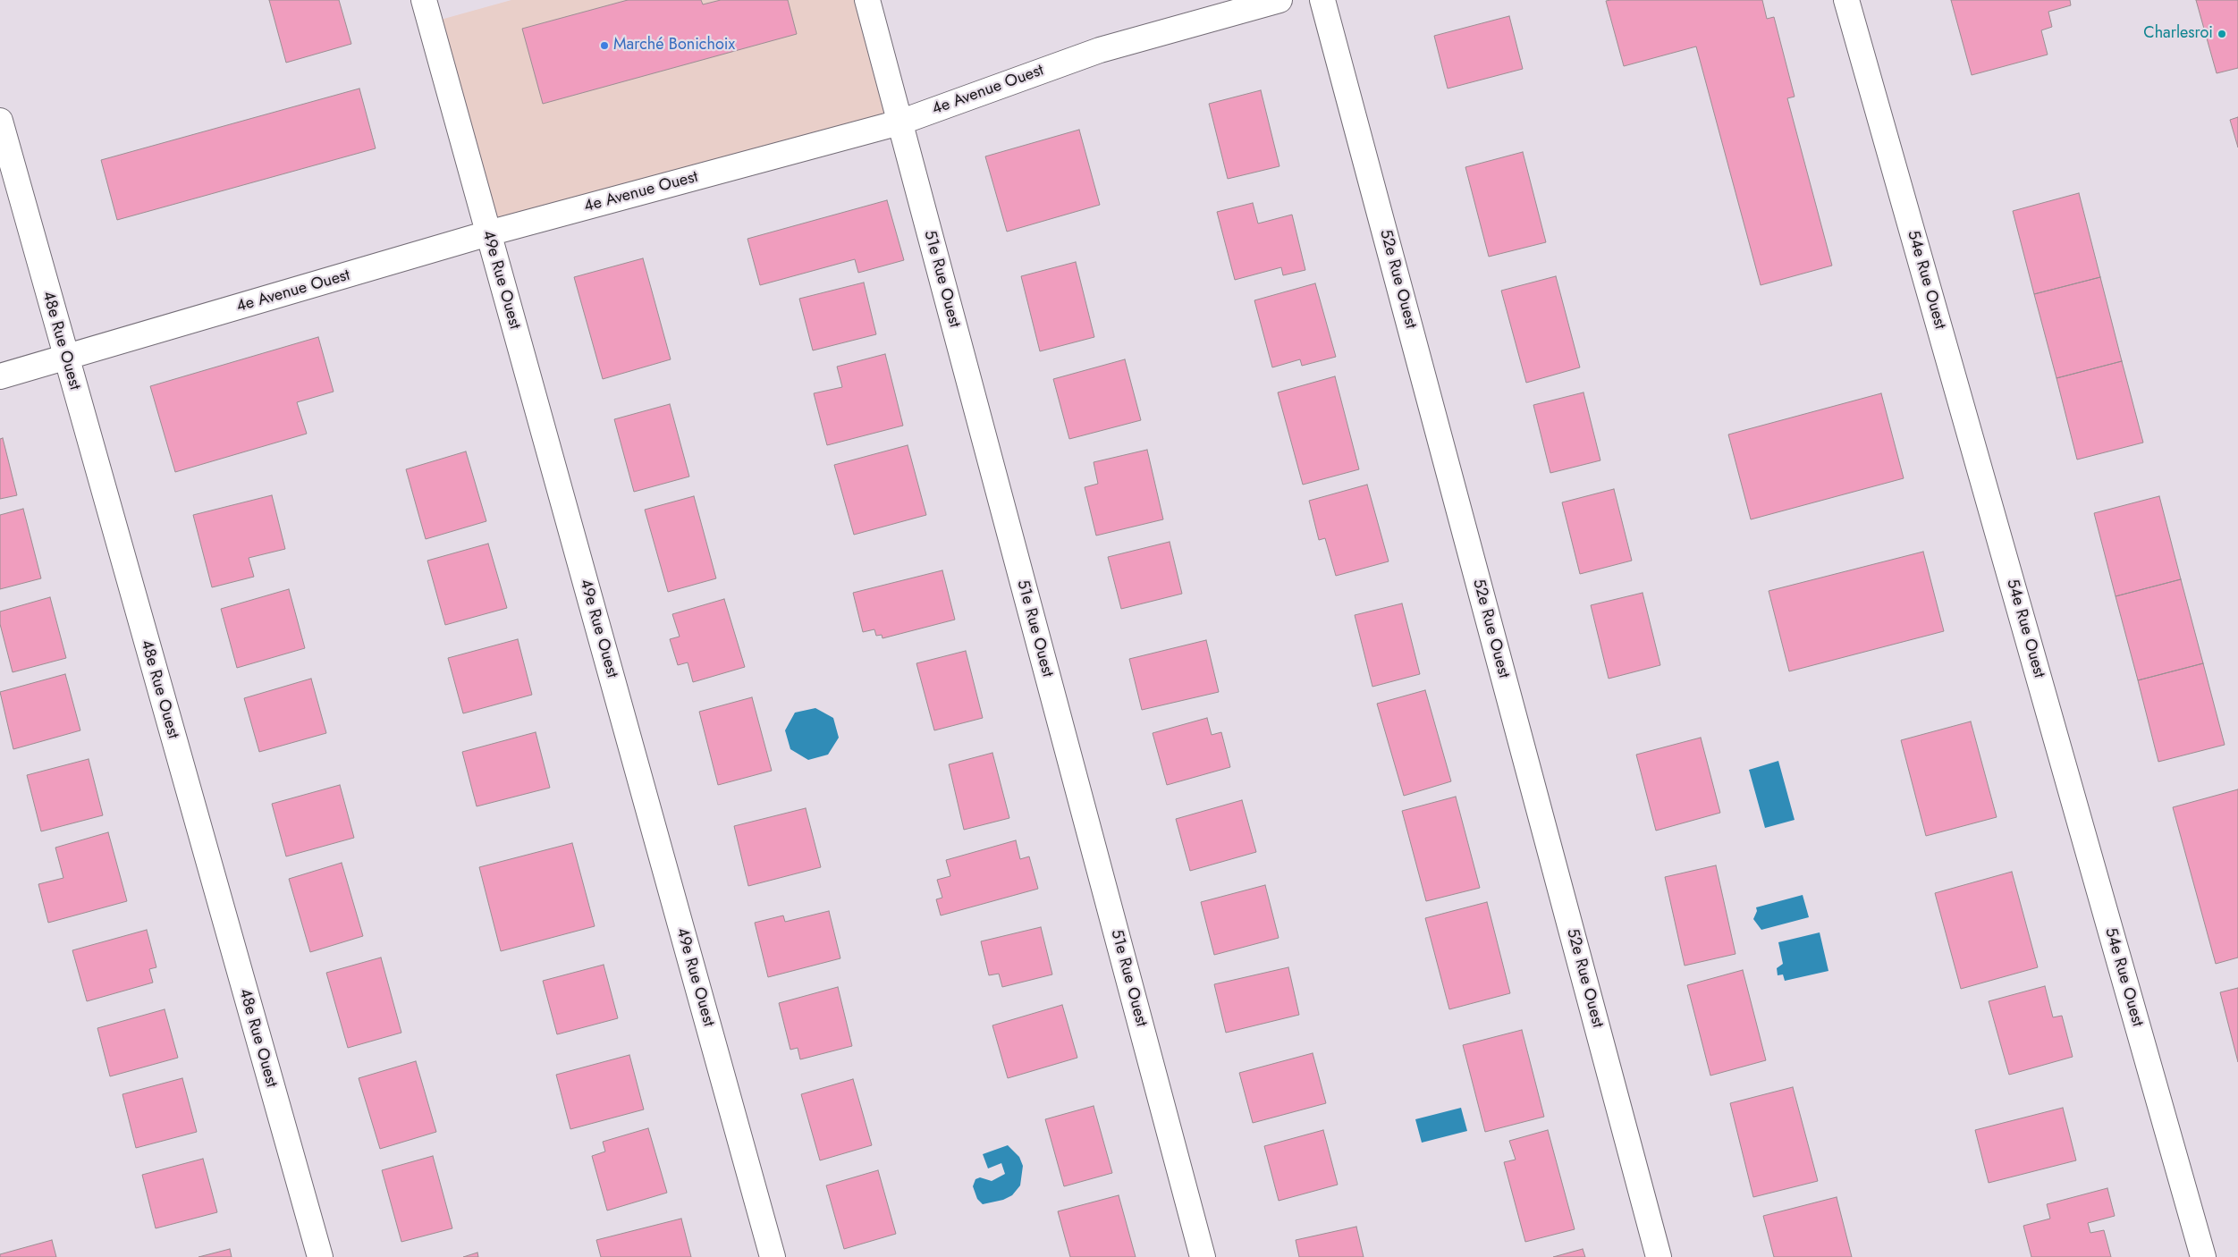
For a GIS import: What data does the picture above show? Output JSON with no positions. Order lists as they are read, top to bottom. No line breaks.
{"streets":{"street":["4e Avenue Ouest","51e Rue Ouest","52e Rue Ouest","49e Rue Ouest","54e Rue Ouest","48e Rue Ouest"]},"crossings":[["4e Avenue Ouest","51e Rue Ouest"],["4e Avenue Ouest","49e Rue Ouest"],["4e Avenue Ouest","48e Rue Ouest"]],"places":["Charlesroi","Marché Bonichoix"]}
